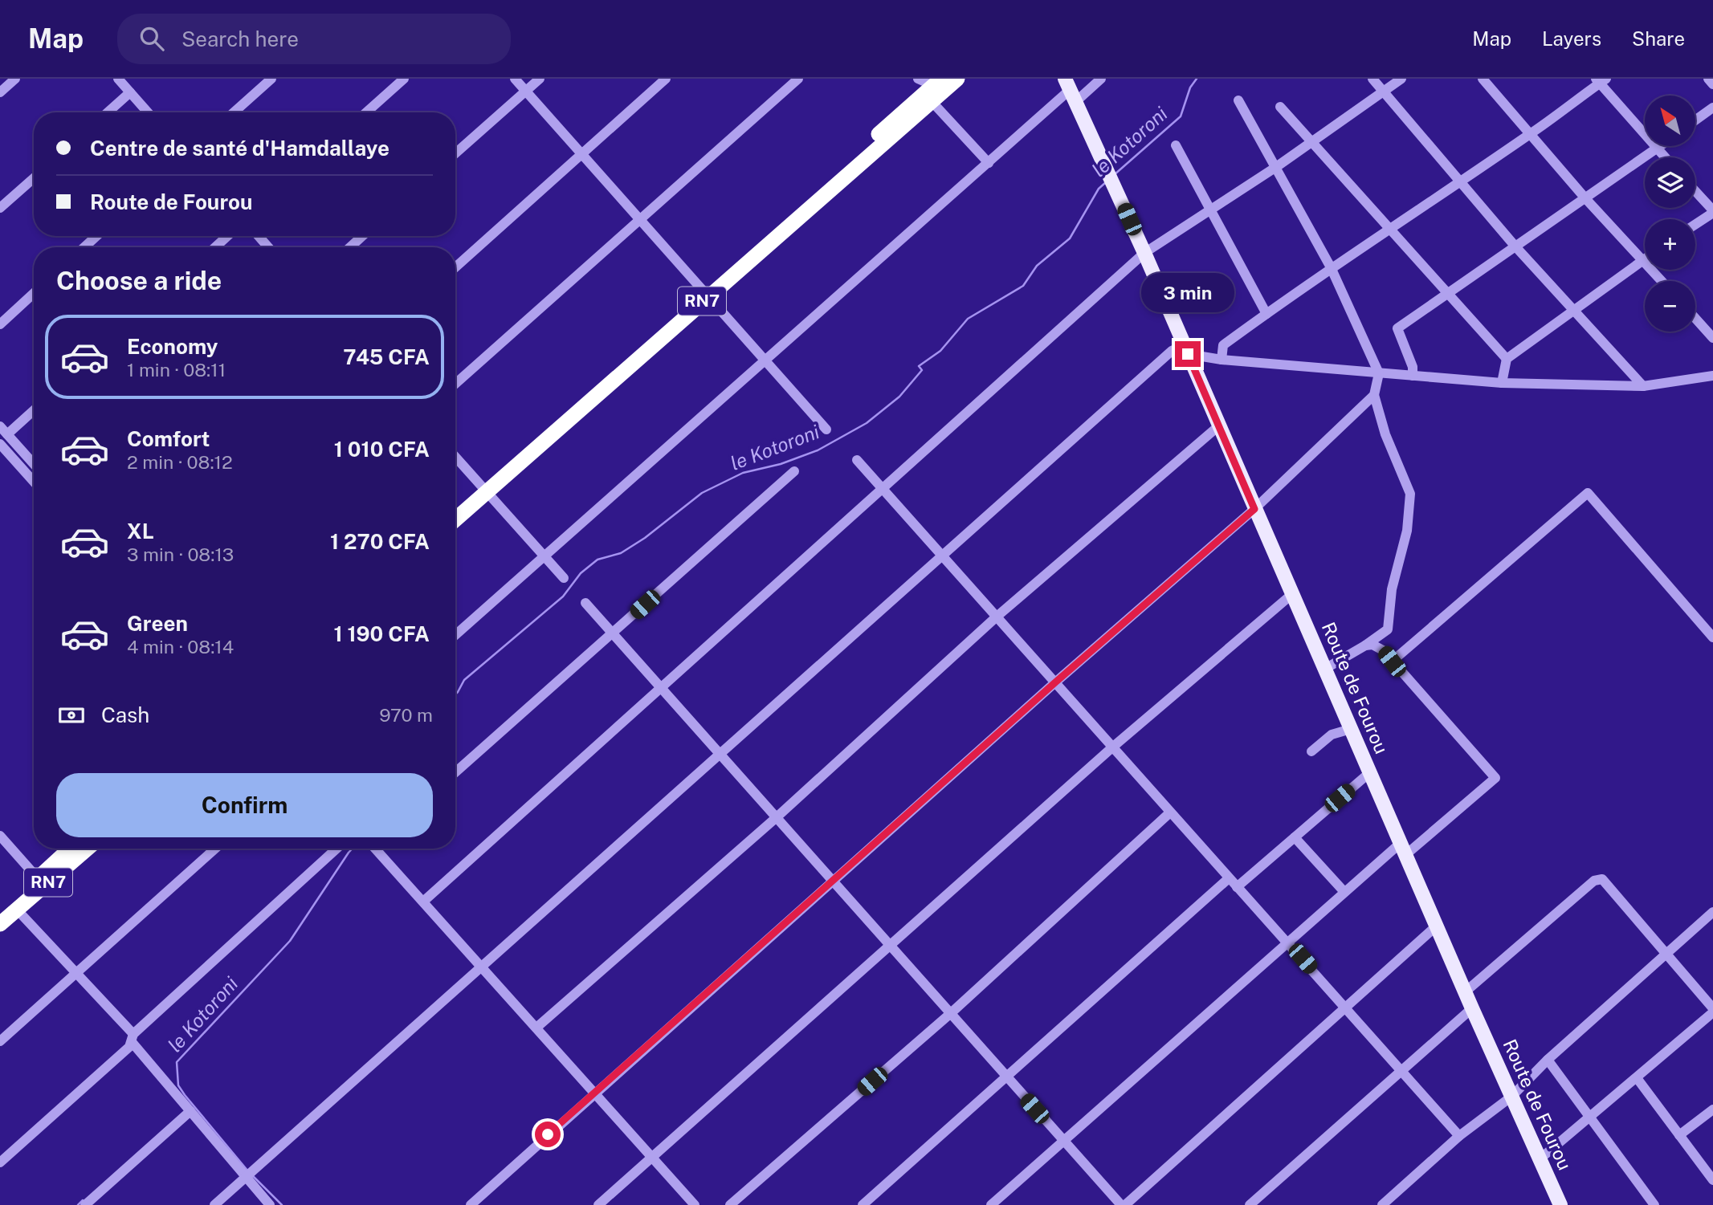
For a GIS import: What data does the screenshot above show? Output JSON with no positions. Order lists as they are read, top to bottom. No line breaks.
{"streets":{"highway":["RN7"],"main road":["Route de Fourou"]},"water":["le Kotoroni"],"north":"top left","page":{"header":"Map","search":"Search here","nav":["Map","Layers","Share"],"map_buttons":["+","−"],"banner":["Centre de santé d'Hamdallaye","Route de Fourou"],"heading":"Choose a ride","bubble":"3 min","list":[{"name":"Economy","note":"1 min · 08:11","value":"745 CFA"},{"name":"Comfort","note":"2 min · 08:12","value":"1 010 CFA"},{"name":"XL","note":"3 min · 08:13","value":"1 270 CFA"},{"name":"Green","note":"4 min · 08:14","value":"1 190 CFA"}],"pay":["Cash","970 m"],"buttons":"Confirm"}}
